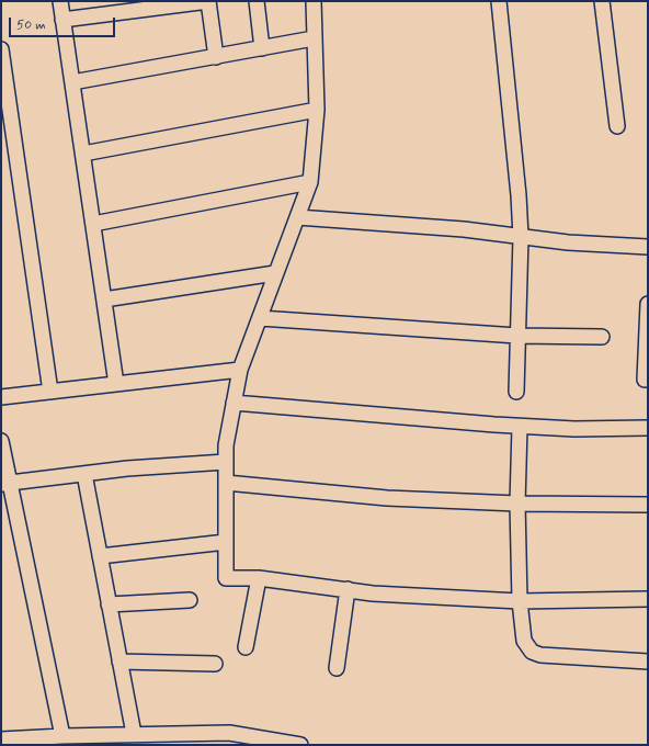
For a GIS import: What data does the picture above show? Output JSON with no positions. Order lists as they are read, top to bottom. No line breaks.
{"scale_bar":"50 m"}
